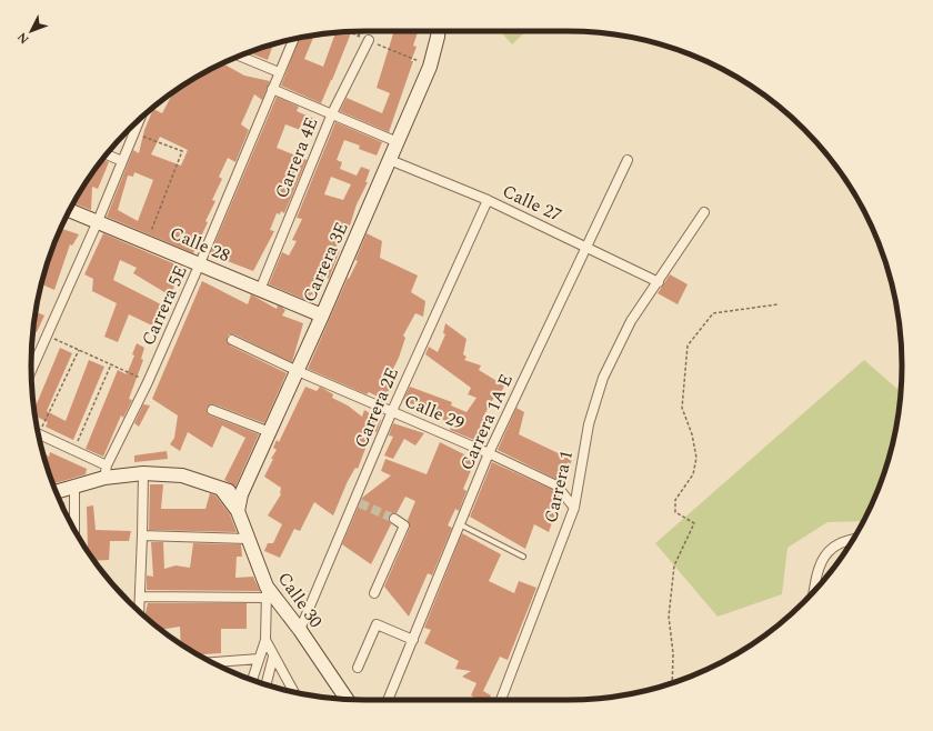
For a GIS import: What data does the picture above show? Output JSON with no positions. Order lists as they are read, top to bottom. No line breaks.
{"streets":{"main road":["Calle 28","Carrera 3E","Calle 30"],"street":["Carrera 4E","Calle 27","Carrera 5E","Carrera 2E","Calle 29","Carrera 1A E","Carrera 1"]},"crossings":[["Carrera 4E","Calle 28"],["Calle 27","Carrera 3E"],["Calle 27","Carrera 2E"],["Calle 27","Carrera 1A E"],["Calle 27","Carrera 1"],["Calle 28","Carrera 3E"],["Calle 28","Carrera 5E"],["Carrera 3E","Calle 29"],["Carrera 3E","Calle 30"],["Carrera 2E","Calle 29"],["Carrera 2E","Calle 30"],["Calle 29","Carrera 1A E"],["Calle 29","Carrera 1"]],"north":"bottom left"}
